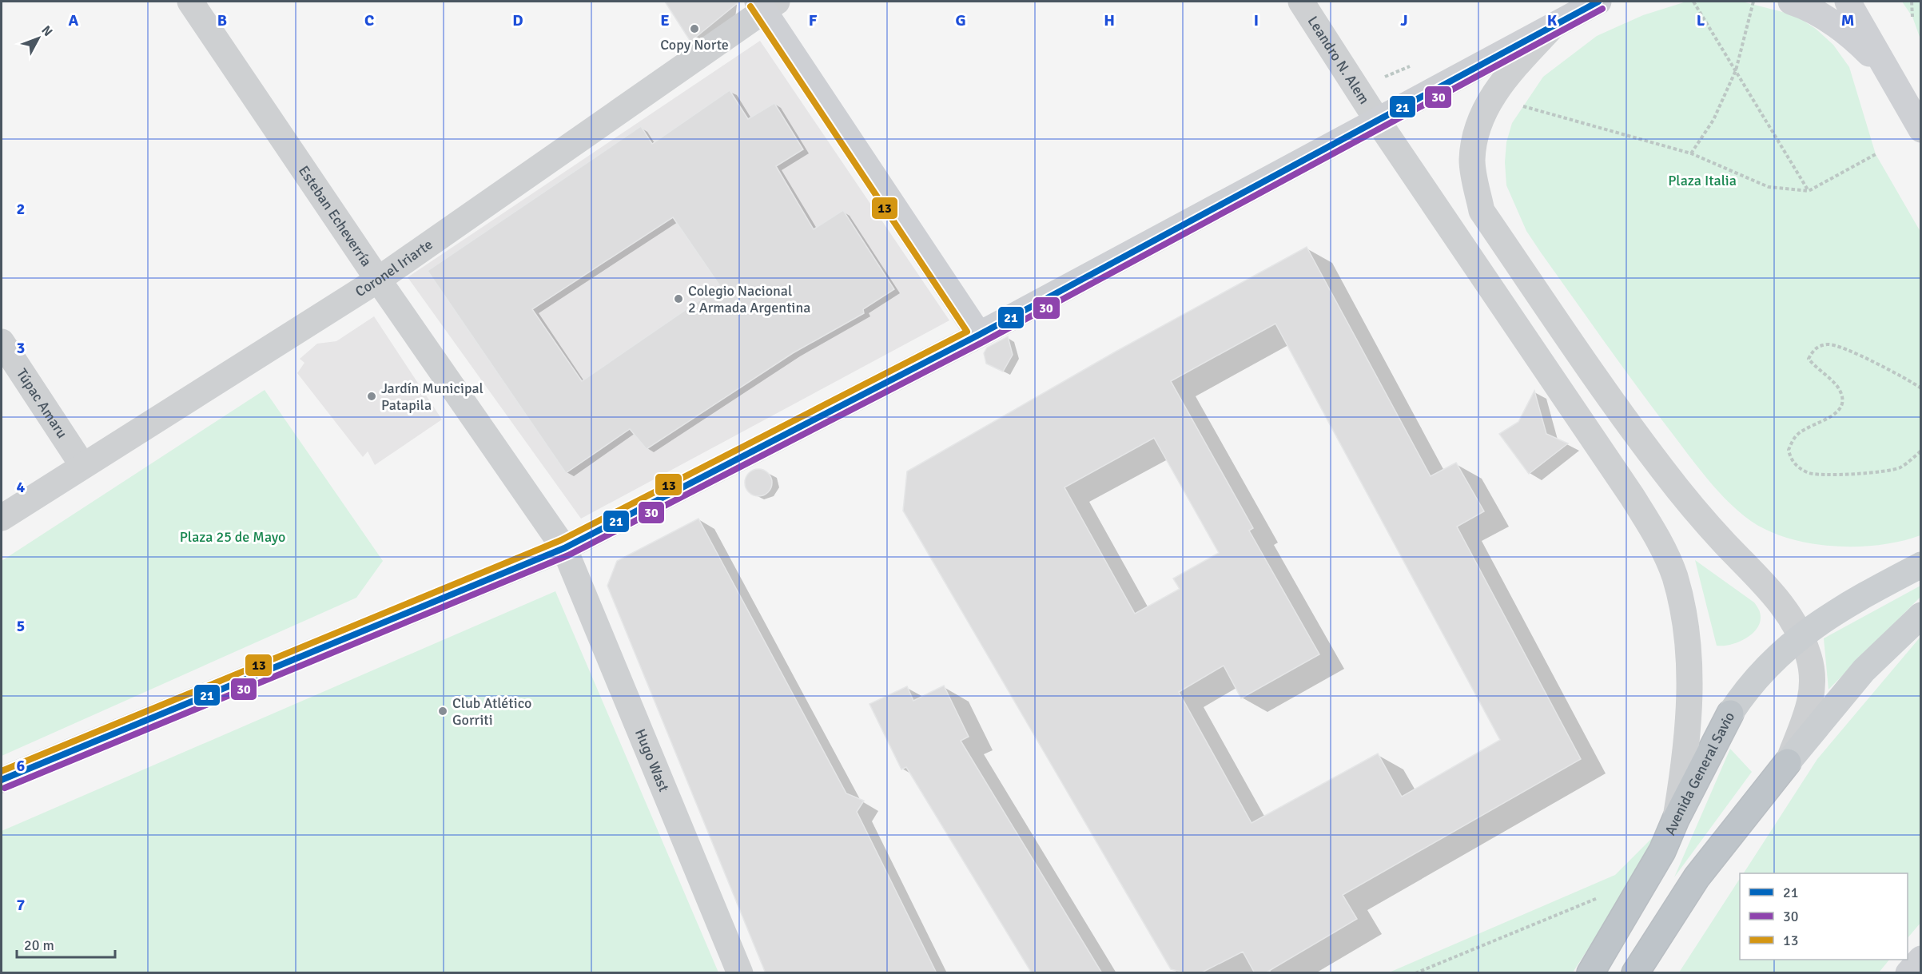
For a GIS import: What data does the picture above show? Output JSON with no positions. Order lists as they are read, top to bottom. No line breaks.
{"streets":{"highway":["Avenida General Savio"],"street":["Leandro N. Alem","Esteban Echeverría","Coronel Iriarte","Túpac Amaru","Hugo Wast"]},"crossings":[["Leandro N. Alem","Avenida General Savio"],["Esteban Echeverría","Coronel Iriarte"],["Esteban Echeverría","Hugo Wast"],["Coronel Iriarte","Túpac Amaru"]],"parks":["Plaza Italia","Plaza 25 de Mayo"],"places":["Copy Norte","Colegio Nacional 2 Armada Argentina","Jardín Municipal Patapila","Club Atlético Gorriti"],"lines":["transit line 21","transit line 13","transit line 30"],"legend":["21","30","13"],"scale_bar":"20 m","north":"top right","grid":{"columns":["A","B","C","D","E","F","G","H","I","J","K","L","M"],"rows":["2","3","4","5","6","7"]}}
